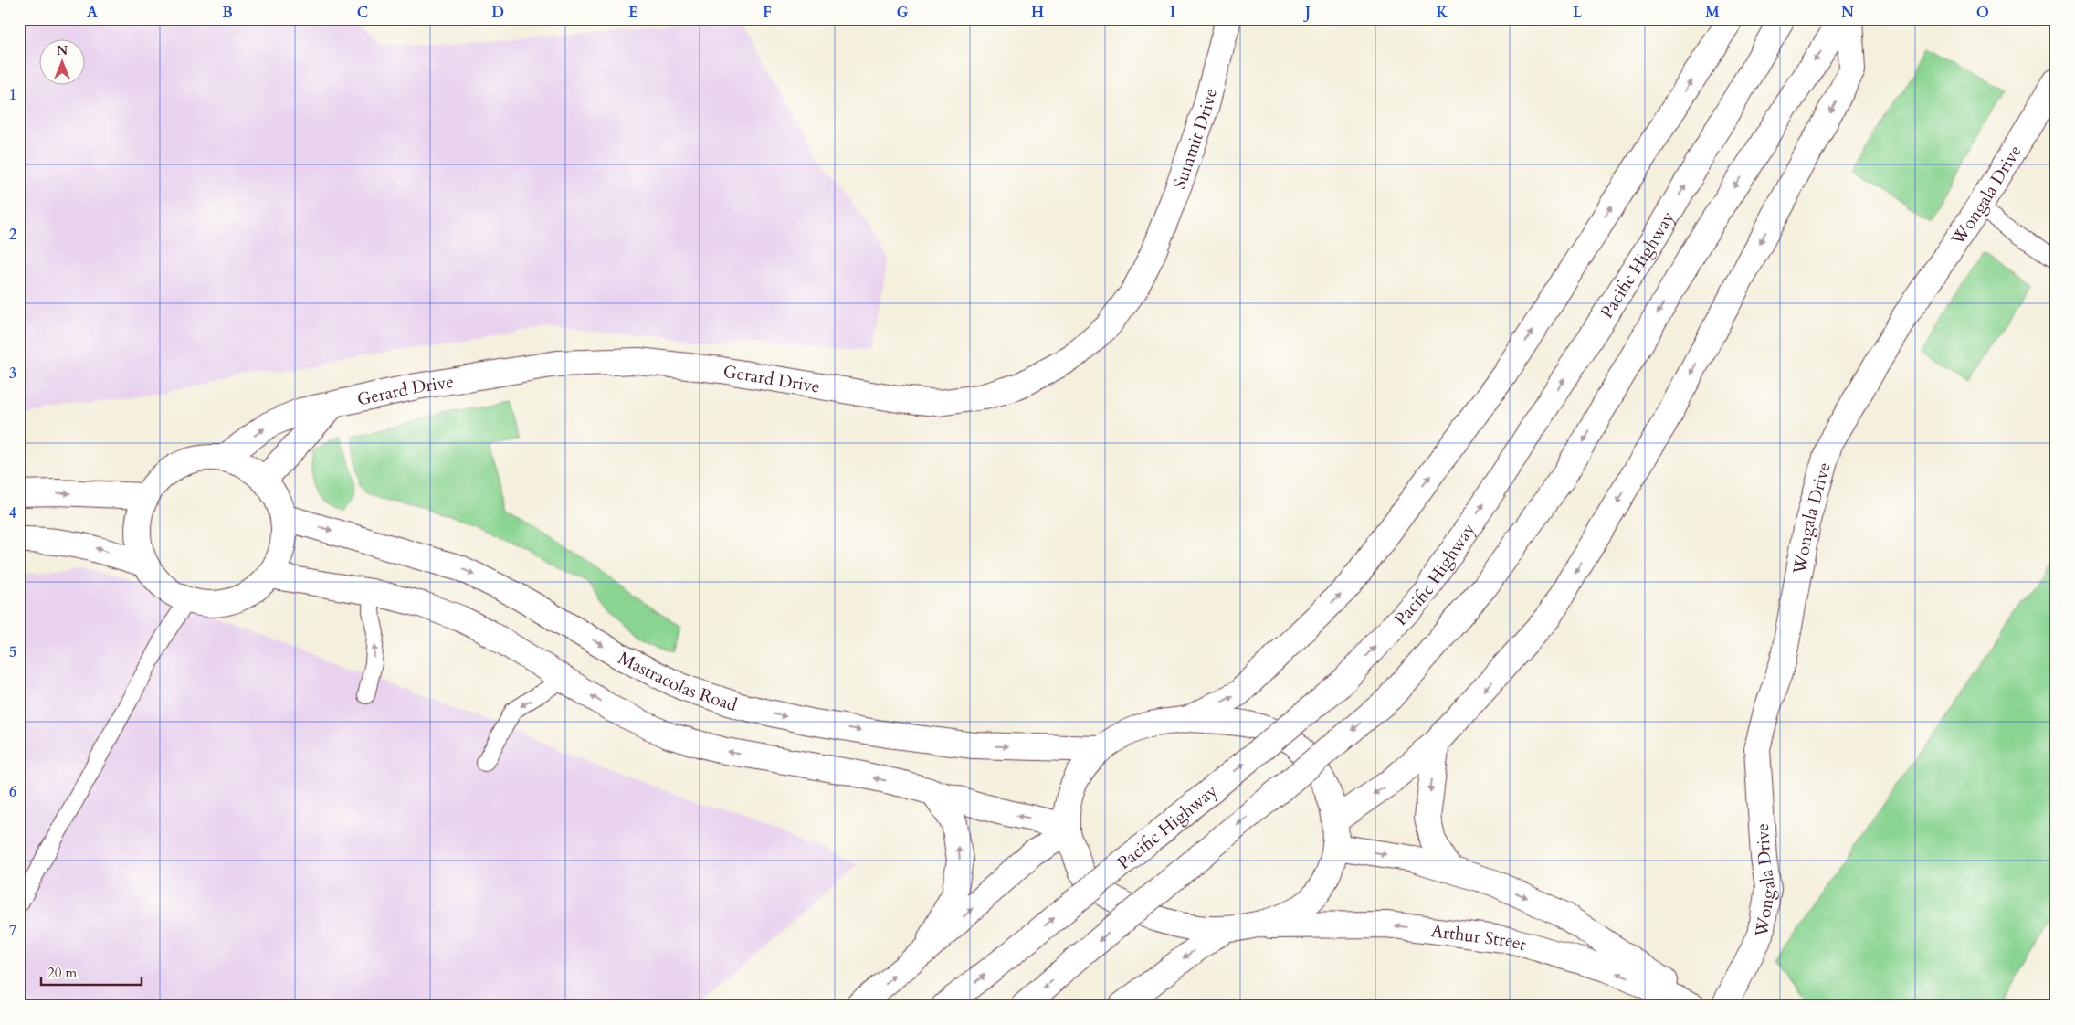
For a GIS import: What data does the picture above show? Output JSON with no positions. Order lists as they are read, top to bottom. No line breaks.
{"streets":{"main road":["Summit Drive","Wongala Drive","Pacific Highway","Gerard Drive","Mastracolas Road","Arthur Street"]},"crossings":[["Summit Drive","Gerard Drive"],["Gerard Drive","Mastracolas Road"]],"scale_bar":"20 m","north":"top","grid":{"columns":["A","B","C","D","E","F","G","H","I","J","K","L","M","N","O"],"rows":["1","2","3","4","5","6","7"]}}
